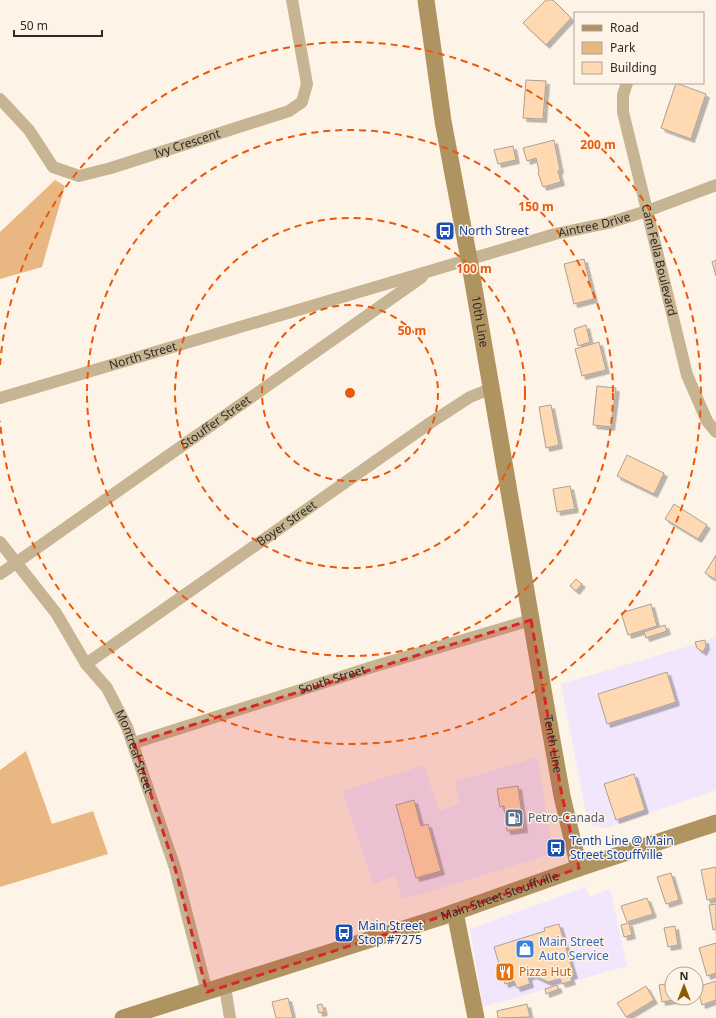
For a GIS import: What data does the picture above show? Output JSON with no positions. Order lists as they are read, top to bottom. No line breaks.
{"streets":{"main road":["10th Line","Tenth Line","Main Street Stouffville"],"street":["Ivy Crescent","Aintree Drive","Cam Fella Boulevard","North Street","Stouffer Street","Boyer Street","South Street","Montreal Street"]},"crossings":[["Aintree Drive","Cam Fella Boulevard"],["Aintree Drive","10th Line"],["Aintree Drive","North Street"],["10th Line","North Street"],["10th Line","Boyer Street"],["10th Line","South Street"],["10th Line","Tenth Line"],["North Street","Stouffer Street"],["Stouffer Street","Montreal Street"],["Boyer Street","Montreal Street"],["South Street","Tenth Line"],["South Street","Montreal Street"],["Tenth Line","Main Street Stouffville"],["Montreal Street","Main Street Stouffville"]],"places":{"bus stop":["North Street","Tenth Line @ Main Street Stouffville","Main Street Stop #7275"],"fuel station":["Petro-Canada"],"shop":["Main Street Auto Service"],"restaurant":["Pizza Hut"]},"legend":["Road","Park","Building"],"scale_bar":"50 m","north":"top","rings":["200 m","150 m","100 m","50 m"]}
